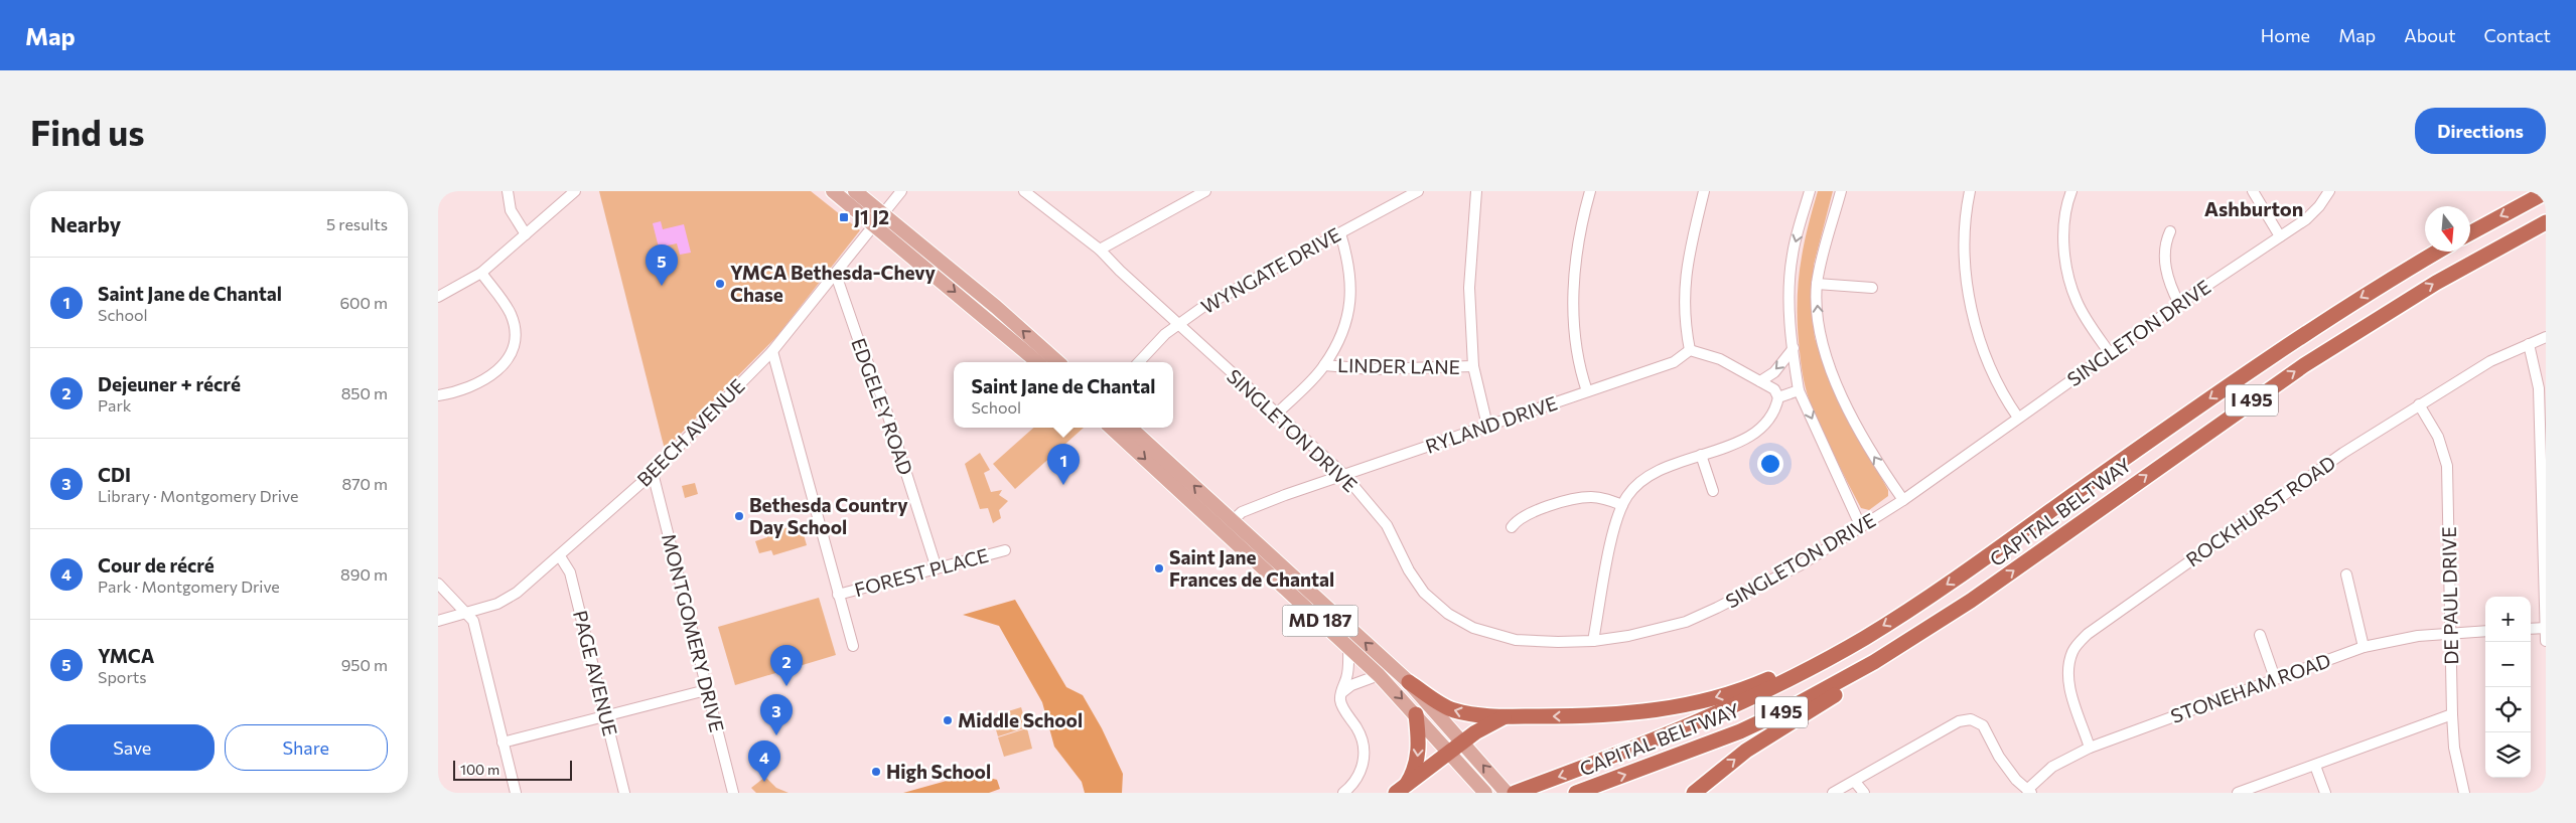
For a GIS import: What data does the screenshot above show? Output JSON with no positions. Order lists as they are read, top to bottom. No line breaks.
{"streets":{"highway":["I 495","CAPITAL BELTWAY"],"main road":["MD 187"],"street":["WYNGATE DRIVE","SINGLETON DRIVE","LINDER LANE","EDGELEY ROAD","RYLAND DRIVE","BEECH AVENUE","ROCKHURST ROAD","FOREST PLACE","DE PAUL DRIVE","MONTGOMERY DRIVE","PAGE AVENUE","STONEHAM ROAD"]},"crossings":[["WYNGATE DRIVE","SINGLETON DRIVE"],["SINGLETON DRIVE","RYLAND DRIVE"],["EDGELEY ROAD","BEECH AVENUE"],["EDGELEY ROAD","FOREST PLACE"],["RYLAND DRIVE","MD 187"],["BEECH AVENUE","MONTGOMERY DRIVE"],["BEECH AVENUE","PAGE AVENUE"],["ROCKHURST ROAD","DE PAUL DRIVE"],["ROCKHURST ROAD","STONEHAM ROAD"],["DE PAUL DRIVE","STONEHAM ROAD"]],"districts":["Ashburton"],"places":{"transit":["J1 J2"],"other":["YMCA Bethesda-Chevy Chase","Bethesda Country Day School","Saint Jane Frances de Chantal","Middle School","High School"]},"scale_bar":"100 m","north":"bottom","page":{"header":"Map","nav":["Home","Map","About","Contact"],"buttons":["Directions",["Save","Share"]],"title":"Find us","heading":["Nearby","5 results"],"pins":["5","1","2","3","4"],"list":[{"mark":"1","name":"Saint Jane de Chantal","note":"School","value":"600 m"},{"mark":"2","name":"Dejeuner + récré","note":"Park","value":"850 m"},{"mark":"3","name":"CDI","note":"Library · Montgomery Drive","value":"870 m"},{"mark":"4","name":"Cour de récré","note":"Park · Montgomery Drive","value":"890 m"},{"mark":"5","name":"YMCA","note":"Sports","value":"950 m"}],"popup":["Saint Jane de Chantal","School"],"map_buttons":["+","−"],"scale":"100 m"}}
